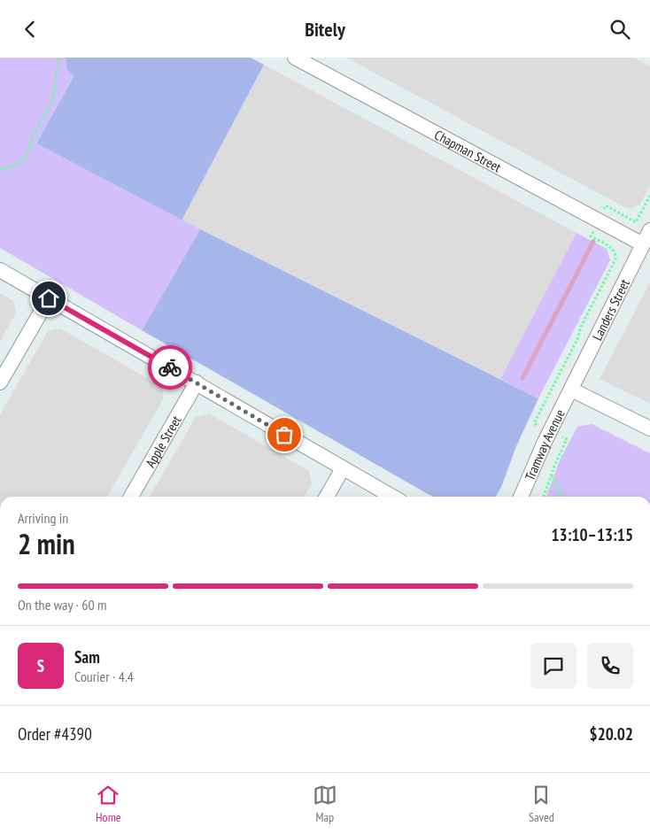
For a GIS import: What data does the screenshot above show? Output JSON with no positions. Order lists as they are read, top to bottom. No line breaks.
{"streets":{"street":["Chapman Street","Landers Street","Apple Street","Tramway Avenue"]},"crossings":[["Chapman Street","Landers Street"],["Landers Street","Tramway Avenue"]],"page":{"header":"Bitely","heading":["2 min","Arriving in","13:10–13:15"],"panel":["Sam","Courier · 4.4","Order #4390","$20.02"],"bar":"On the way · 60 m","round":"S","tabs":["Home","Map","Saved"]}}
